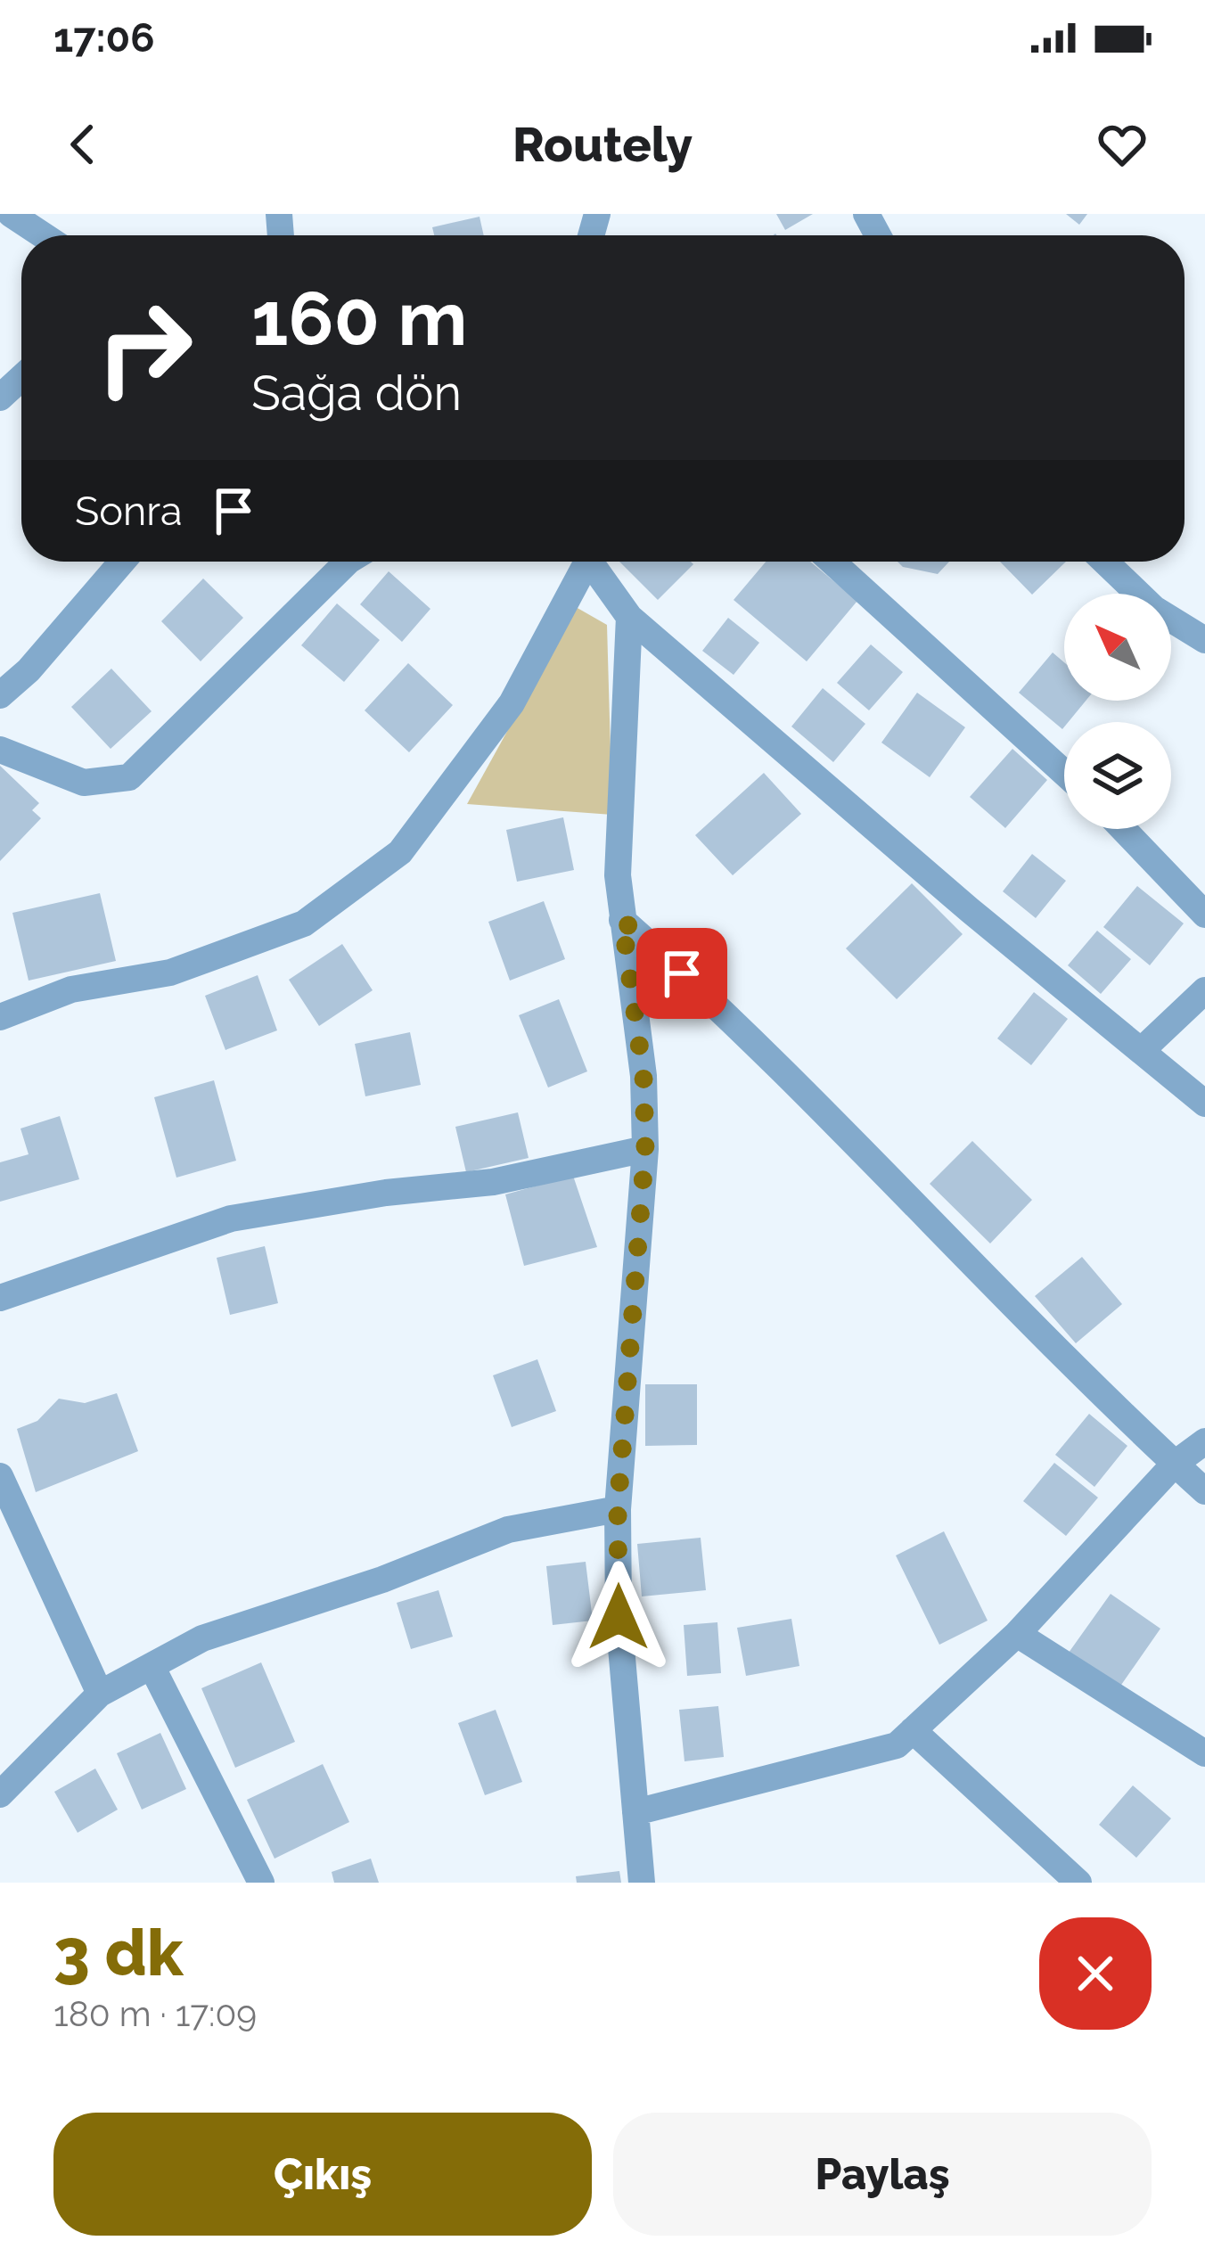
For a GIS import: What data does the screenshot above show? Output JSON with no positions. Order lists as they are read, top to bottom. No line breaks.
{"north":"top left","page":{"status":"17:06","header":"Routely","turn":["160 m","Sağa dön"],"then":"Sonra","heading":["3 dk","180 m · 17:09"],"buttons":["Çıkış","Paylaş"]}}
